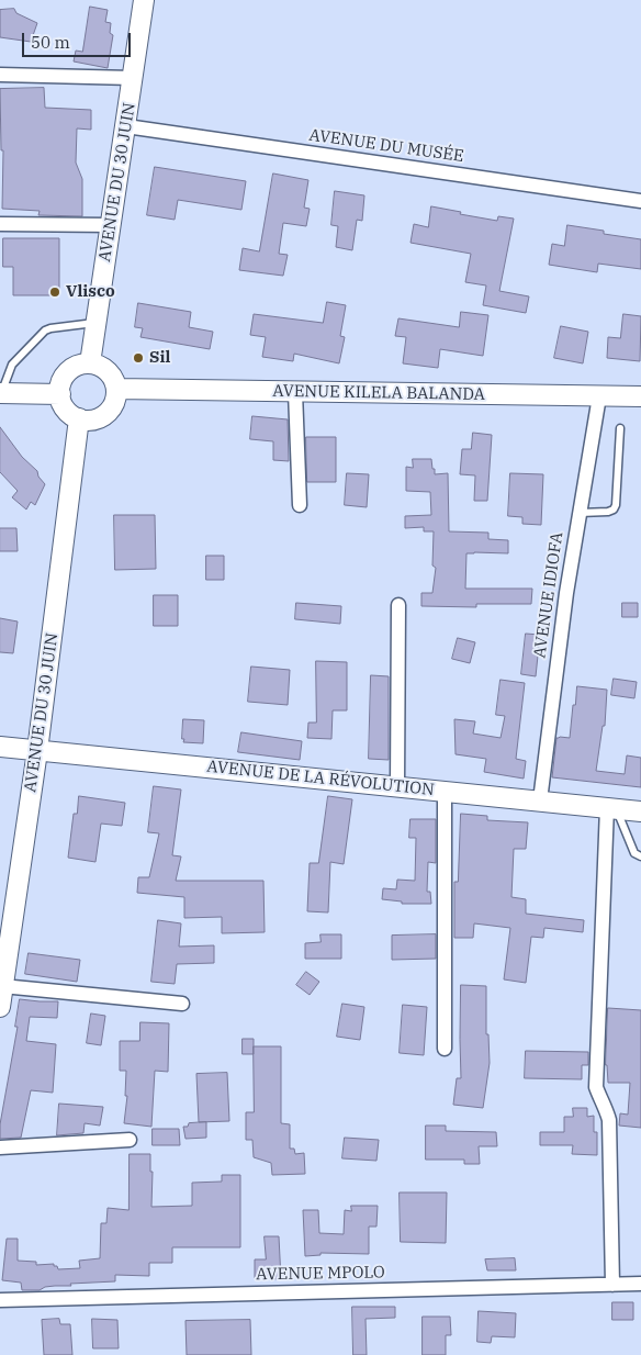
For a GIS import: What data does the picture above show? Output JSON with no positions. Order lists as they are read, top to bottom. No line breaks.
{"streets":{"street":["AVENUE DU MUSÉE","AVENUE DU 30 JUIN","AVENUE KILELA BALANDA","AVENUE IDIOFA","AVENUE DE LA RÉVOLUTION","AVENUE MPOLO"]},"crossings":[["AVENUE DU MUSÉE","AVENUE DU 30 JUIN"],["AVENUE DU 30 JUIN","AVENUE KILELA BALANDA"],["AVENUE DU 30 JUIN","AVENUE DE LA RÉVOLUTION"],["AVENUE KILELA BALANDA","AVENUE IDIOFA"],["AVENUE IDIOFA","AVENUE DE LA RÉVOLUTION"]],"places":["Vlisco","Sil"],"scale_bar":"50 m"}
